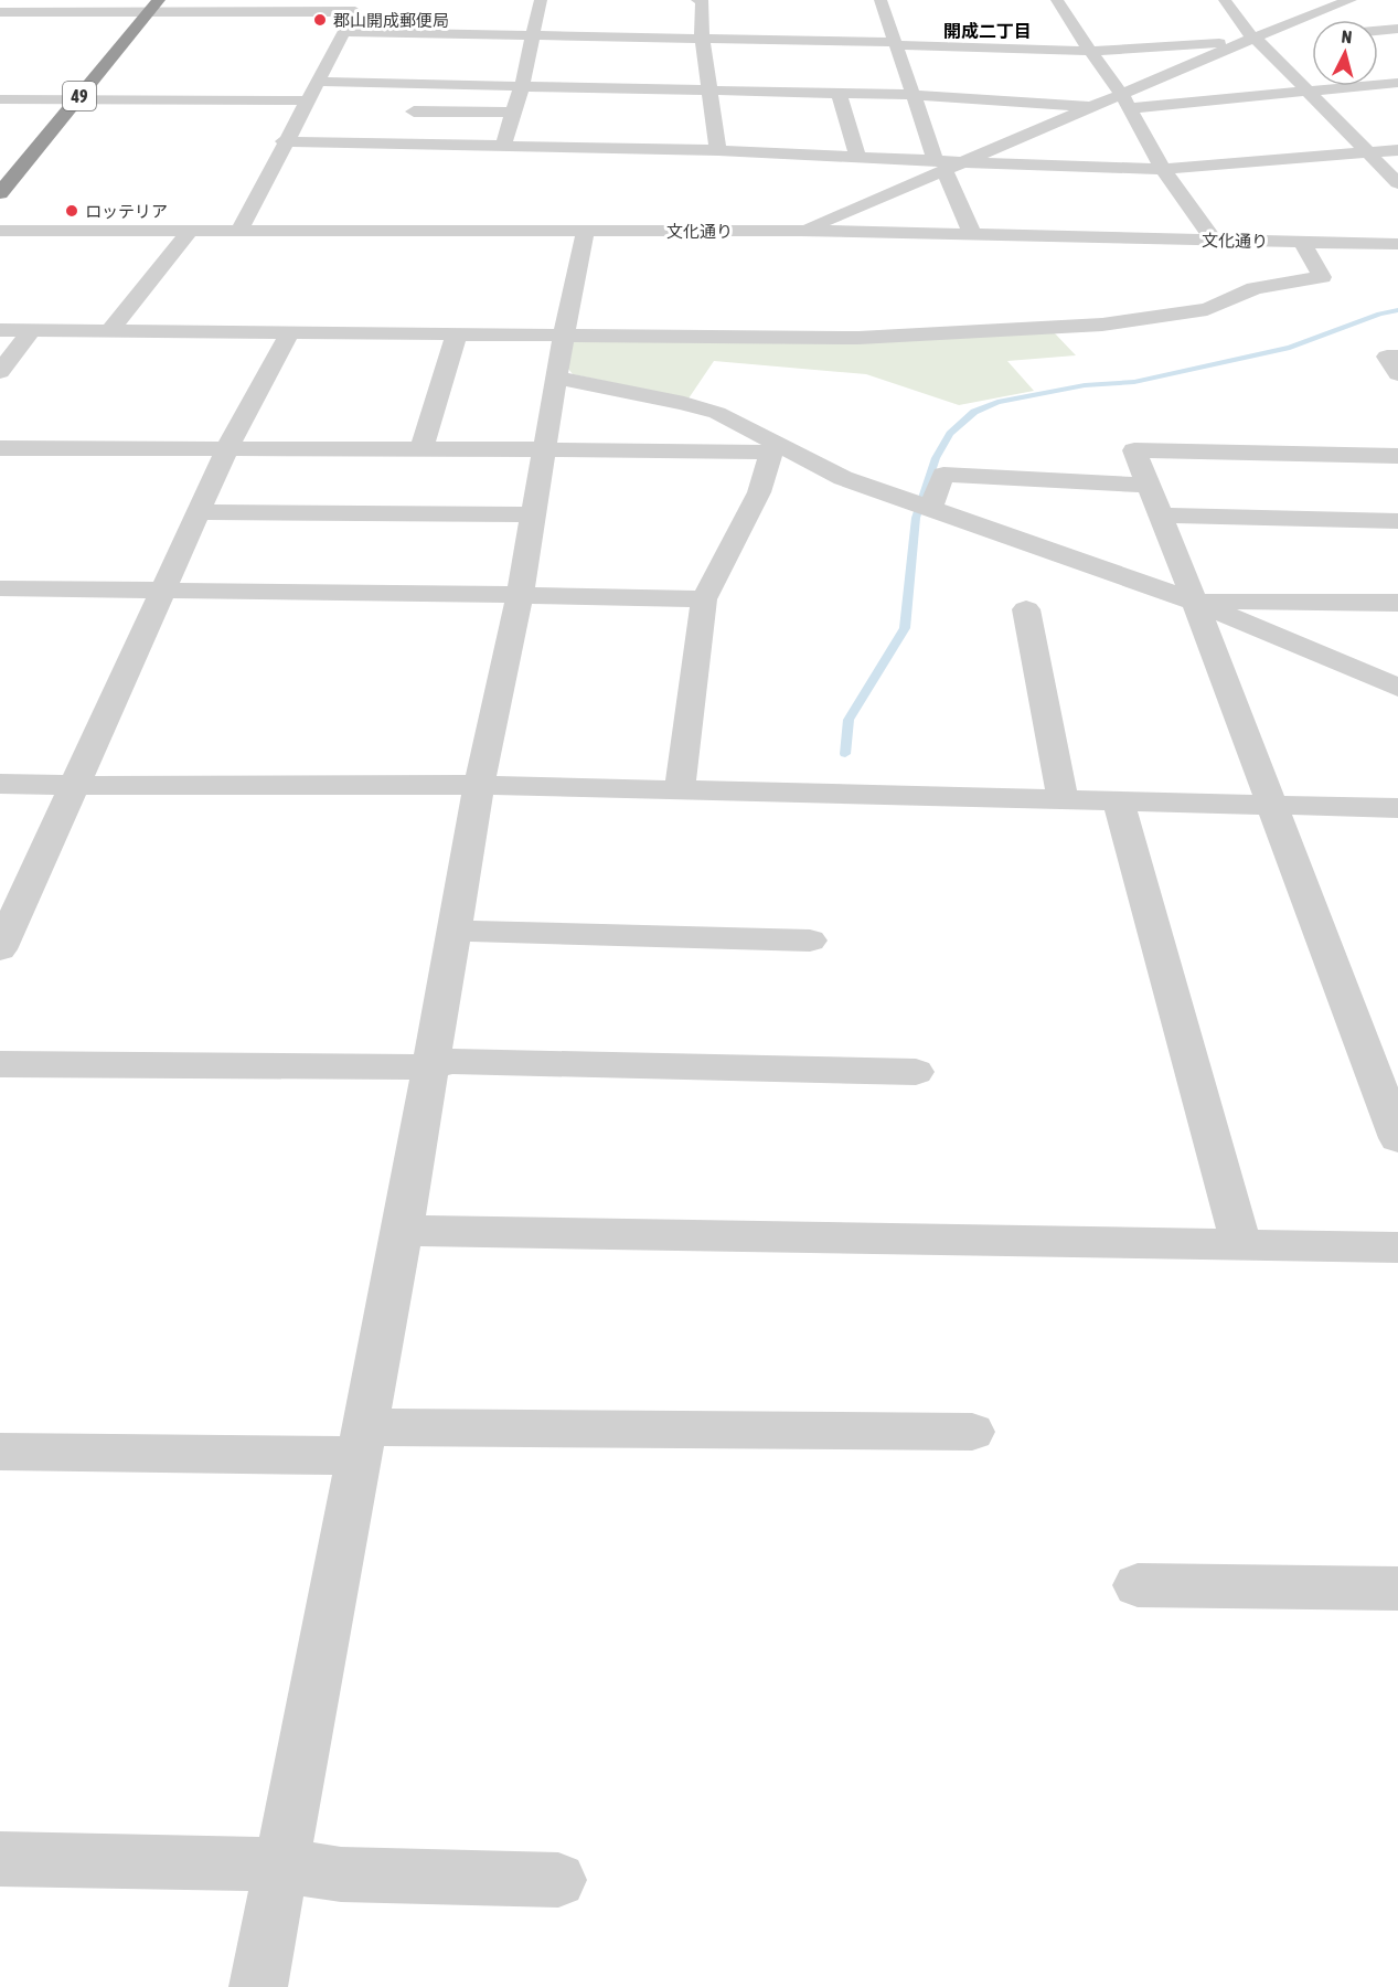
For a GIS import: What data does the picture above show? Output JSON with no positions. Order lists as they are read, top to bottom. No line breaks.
{"streets":{"highway":["49"],"street":["文化通り"]},"districts":["開成二丁目"],"places":["郡山開成郵便局","ロッテリア"],"north":"top"}
